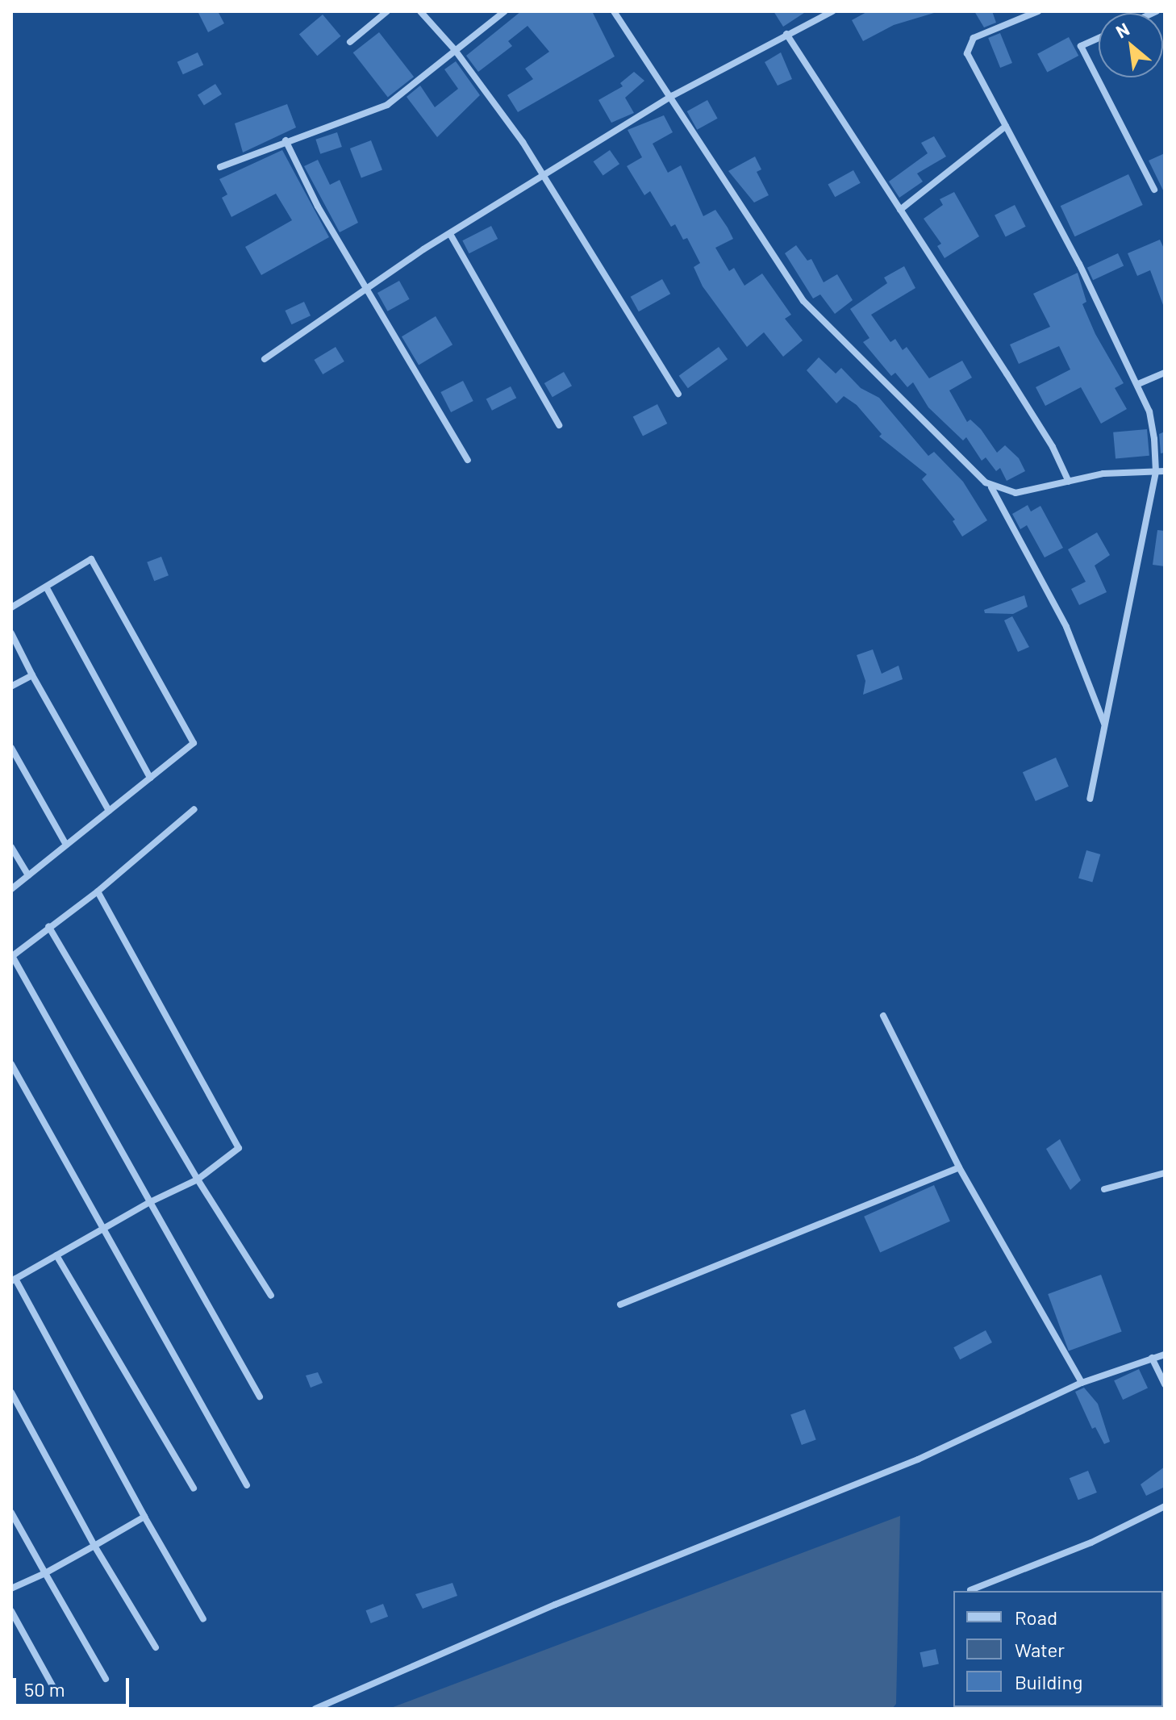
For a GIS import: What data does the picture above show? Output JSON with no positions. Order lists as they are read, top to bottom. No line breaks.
{"legend":["Road","Water","Building"],"scale_bar":"50 m","north":"top left"}
